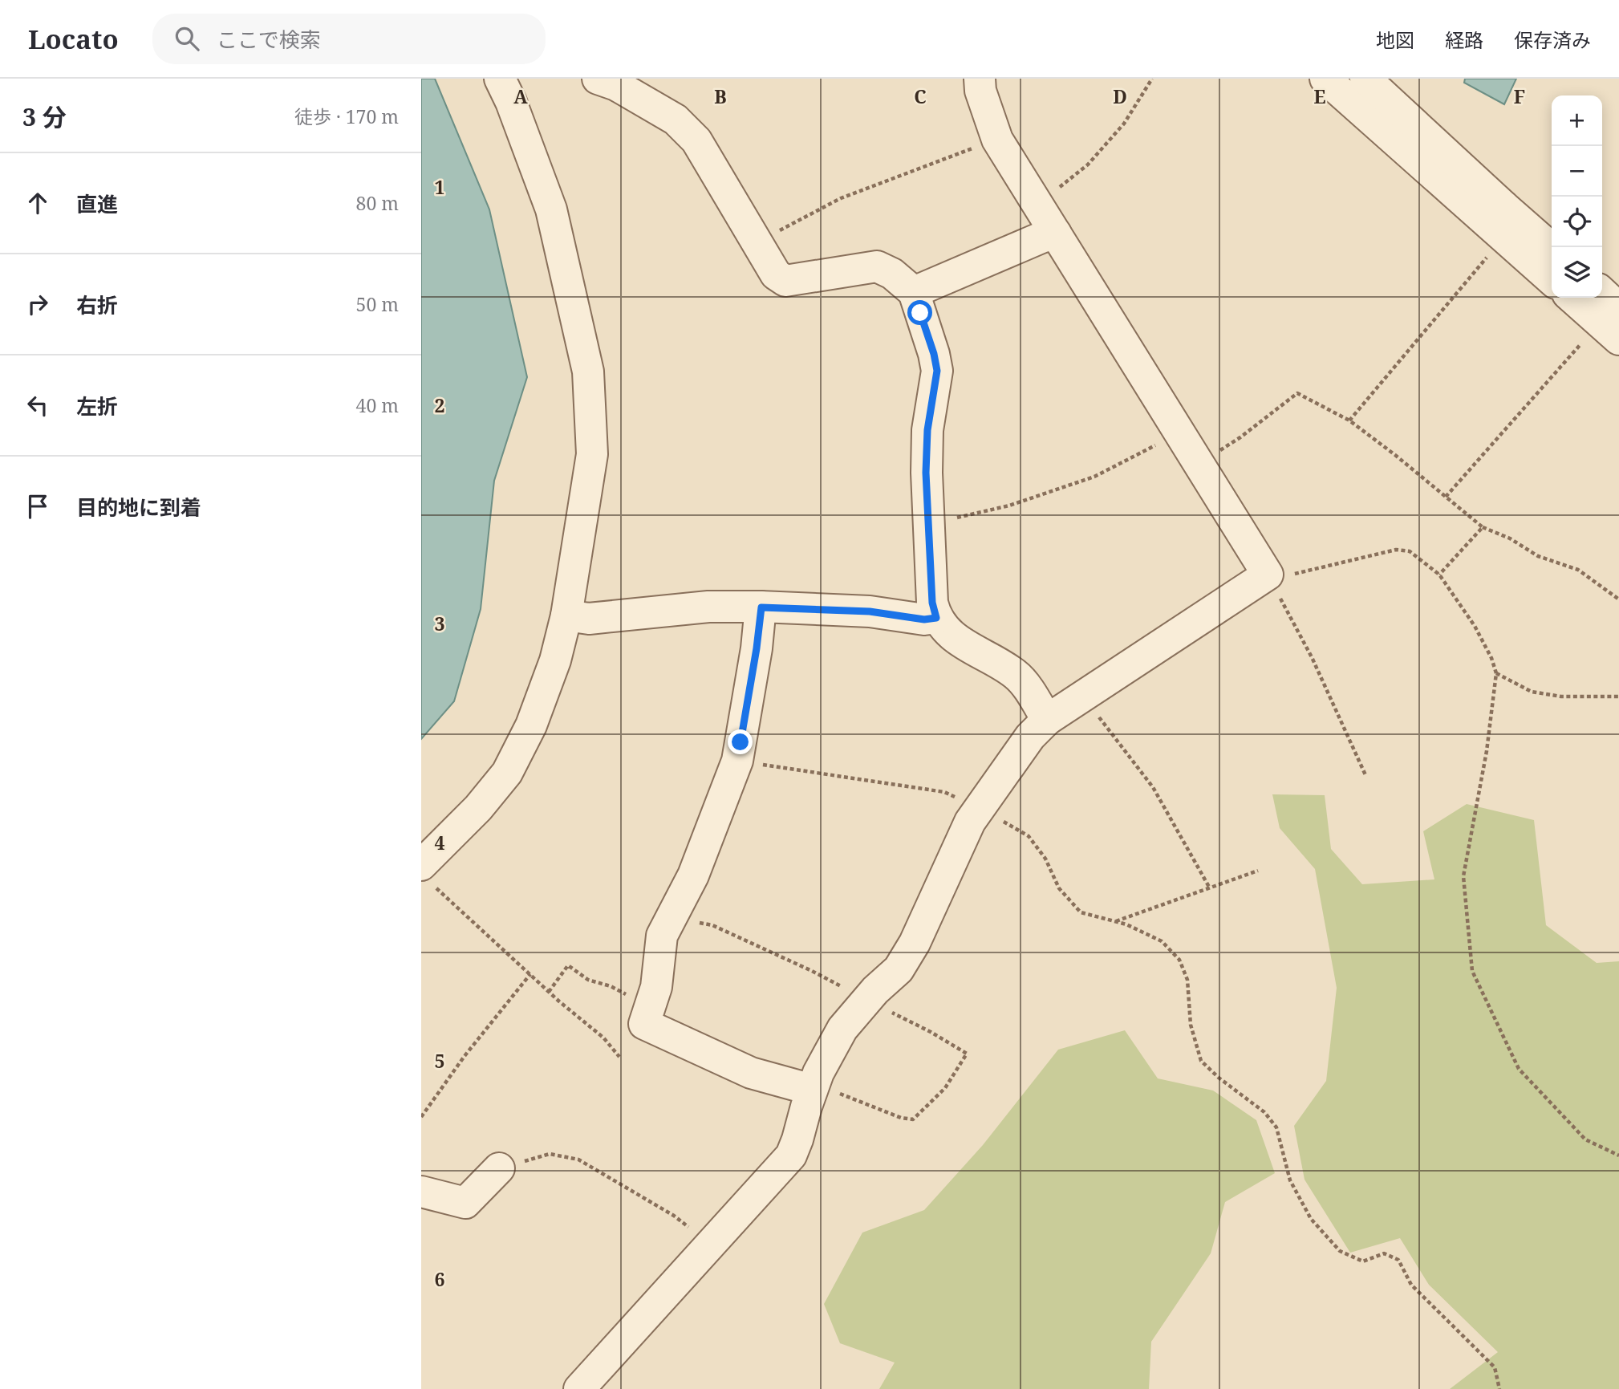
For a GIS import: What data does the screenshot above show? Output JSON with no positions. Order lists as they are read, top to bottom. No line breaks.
{"page":{"header":"Locato","search":"ここで検索","nav":["地図","経路","保存済み"],"heading":["3 分","徒歩 · 170 m"],"map_buttons":["+","−"],"list":[["直進","80 m"],["右折","50 m"],["左折","40 m"],"目的地に到着"]},"grid":{"columns":["A","B","C","D","E","F"],"rows":["1","2","3","4","5","6"]}}
